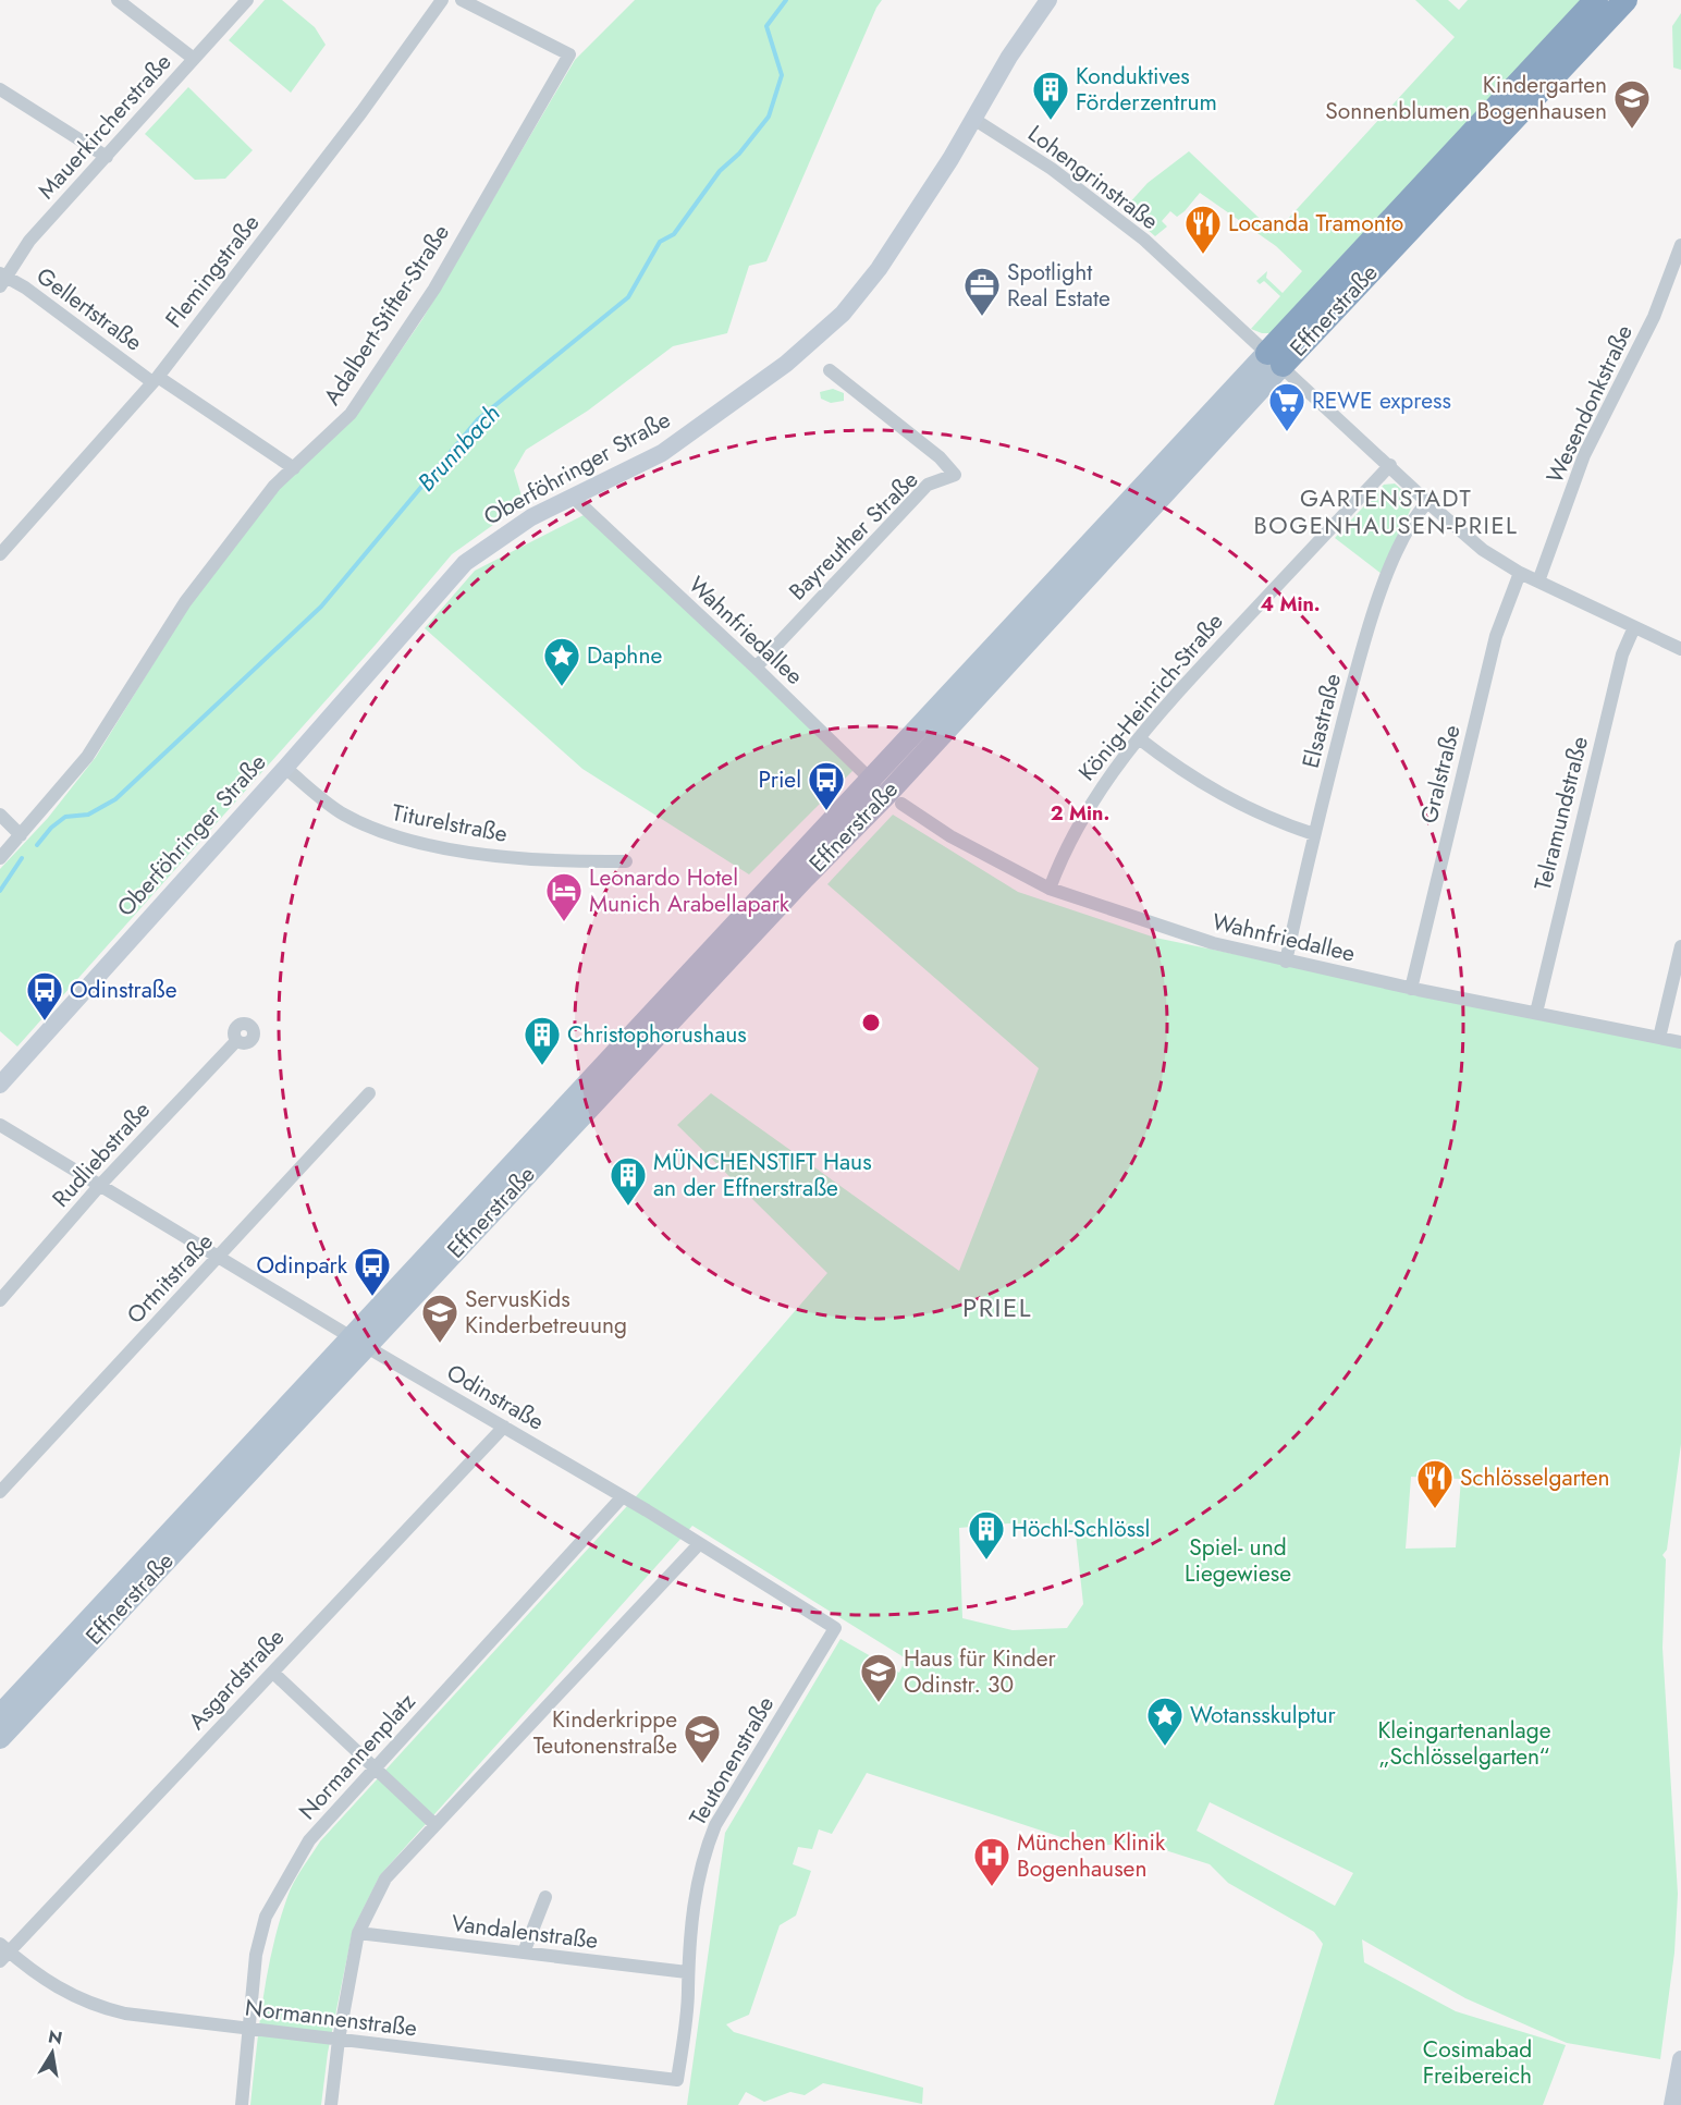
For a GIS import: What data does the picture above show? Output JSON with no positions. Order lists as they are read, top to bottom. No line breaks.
{"streets":{"highway":["Effnerstraße"],"main road":["Oberföhringer Straße"],"street":["Mauerkircherstraße","Lohengrinstraße","Flemingstraße","Gellertstraße","Adalbert-Stifter-Straße","Wesendonkstraße","Bayreuther Straße","Wahnfriedallee","König-Heinrich-Straße","Elsastraße","Gralstraße","Telramundstraße","Titurelstraße","Rudliebstraße","Ortnitstraße","Odinstraße","Asgardstraße","Normannenplatz","Teutonenstraße","Vandalenstraße","Normannenstraße"]},"crossings":[["Mauerkircherstraße","Gellertstraße"],["Lohengrinstraße","Effnerstraße"],["Lohengrinstraße","Wesendonkstraße"],["Lohengrinstraße","Oberföhringer Straße"],["Lohengrinstraße","König-Heinrich-Straße"],["Lohengrinstraße","Elsastraße"],["Lohengrinstraße","Gralstraße"],["Lohengrinstraße","Telramundstraße"],["Flemingstraße","Gellertstraße"],["Gellertstraße","Adalbert-Stifter-Straße"],["Effnerstraße","Wahnfriedallee"],["Effnerstraße","Odinstraße"],["Oberföhringer Straße","Wahnfriedallee"],["Oberföhringer Straße","Titurelstraße"],["Bayreuther Straße","Wahnfriedallee"],["Wahnfriedallee","König-Heinrich-Straße"],["Wahnfriedallee","Elsastraße"],["Wahnfriedallee","Gralstraße"],["Wahnfriedallee","Telramundstraße"],["Rudliebstraße","Odinstraße"],["Ortnitstraße","Odinstraße"],["Odinstraße","Asgardstraße"],["Odinstraße","Normannenplatz"],["Odinstraße","Teutonenstraße"],["Asgardstraße","Normannenstraße"],["Normannenplatz","Normannenstraße"],["Teutonenstraße","Vandalenstraße"],["Teutonenstraße","Normannenstraße"]],"districts":["GARTENSTADT BOGENHAUSEN-PRIEL","PRIEL"],"water":["Brunnbach"],"parks":["Spiel- und Liegewiese","Kleingartenanlage „Schlösselgarten“","Cosimabad Freibereich"],"places":{"building":["Konduktives Förderzentrum","Christophorushaus","MÜNCHENSTIFT Haus an der Effnerstraße","Höchl-Schlössl"],"school or university":["Kindergarten Sonnenblumen Bogenhausen","ServusKids Kinderbetreuung","Haus für Kinder Odinstr. 30","Kinderkrippe Teutonenstraße"],"restaurant":["Locanda Tramonto","Schlösselgarten"],"office":["Spotlight Real Estate"],"supermarket":["REWE express"],"place":["Daphne","Wotansskulptur"],"bus stop":["Priel","Odinstraße","Odinpark"],"hotel":["Leonardo Hotel Munich Arabellapark"],"hospital":["München Klinik Bogenhausen"]},"north":"top","rings":["4 Min.","2 Min."]}
